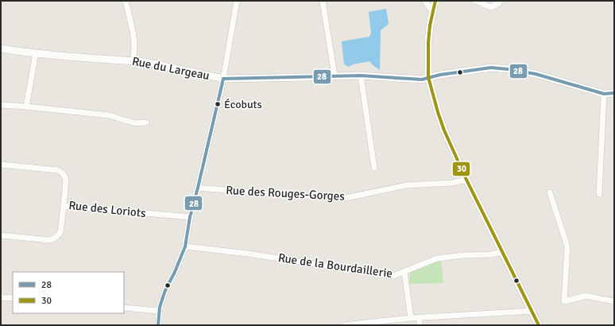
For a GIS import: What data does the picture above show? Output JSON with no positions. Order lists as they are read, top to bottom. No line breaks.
{"streets":{"street":["Rue du Largeau","Rue des Rouges-Gorges","Rue des Loriots","Rue de la Bourdaillerie"]},"places":["Écobuts"],"lines":["transit line 30","transit line 28"],"legend":["28","30"]}
